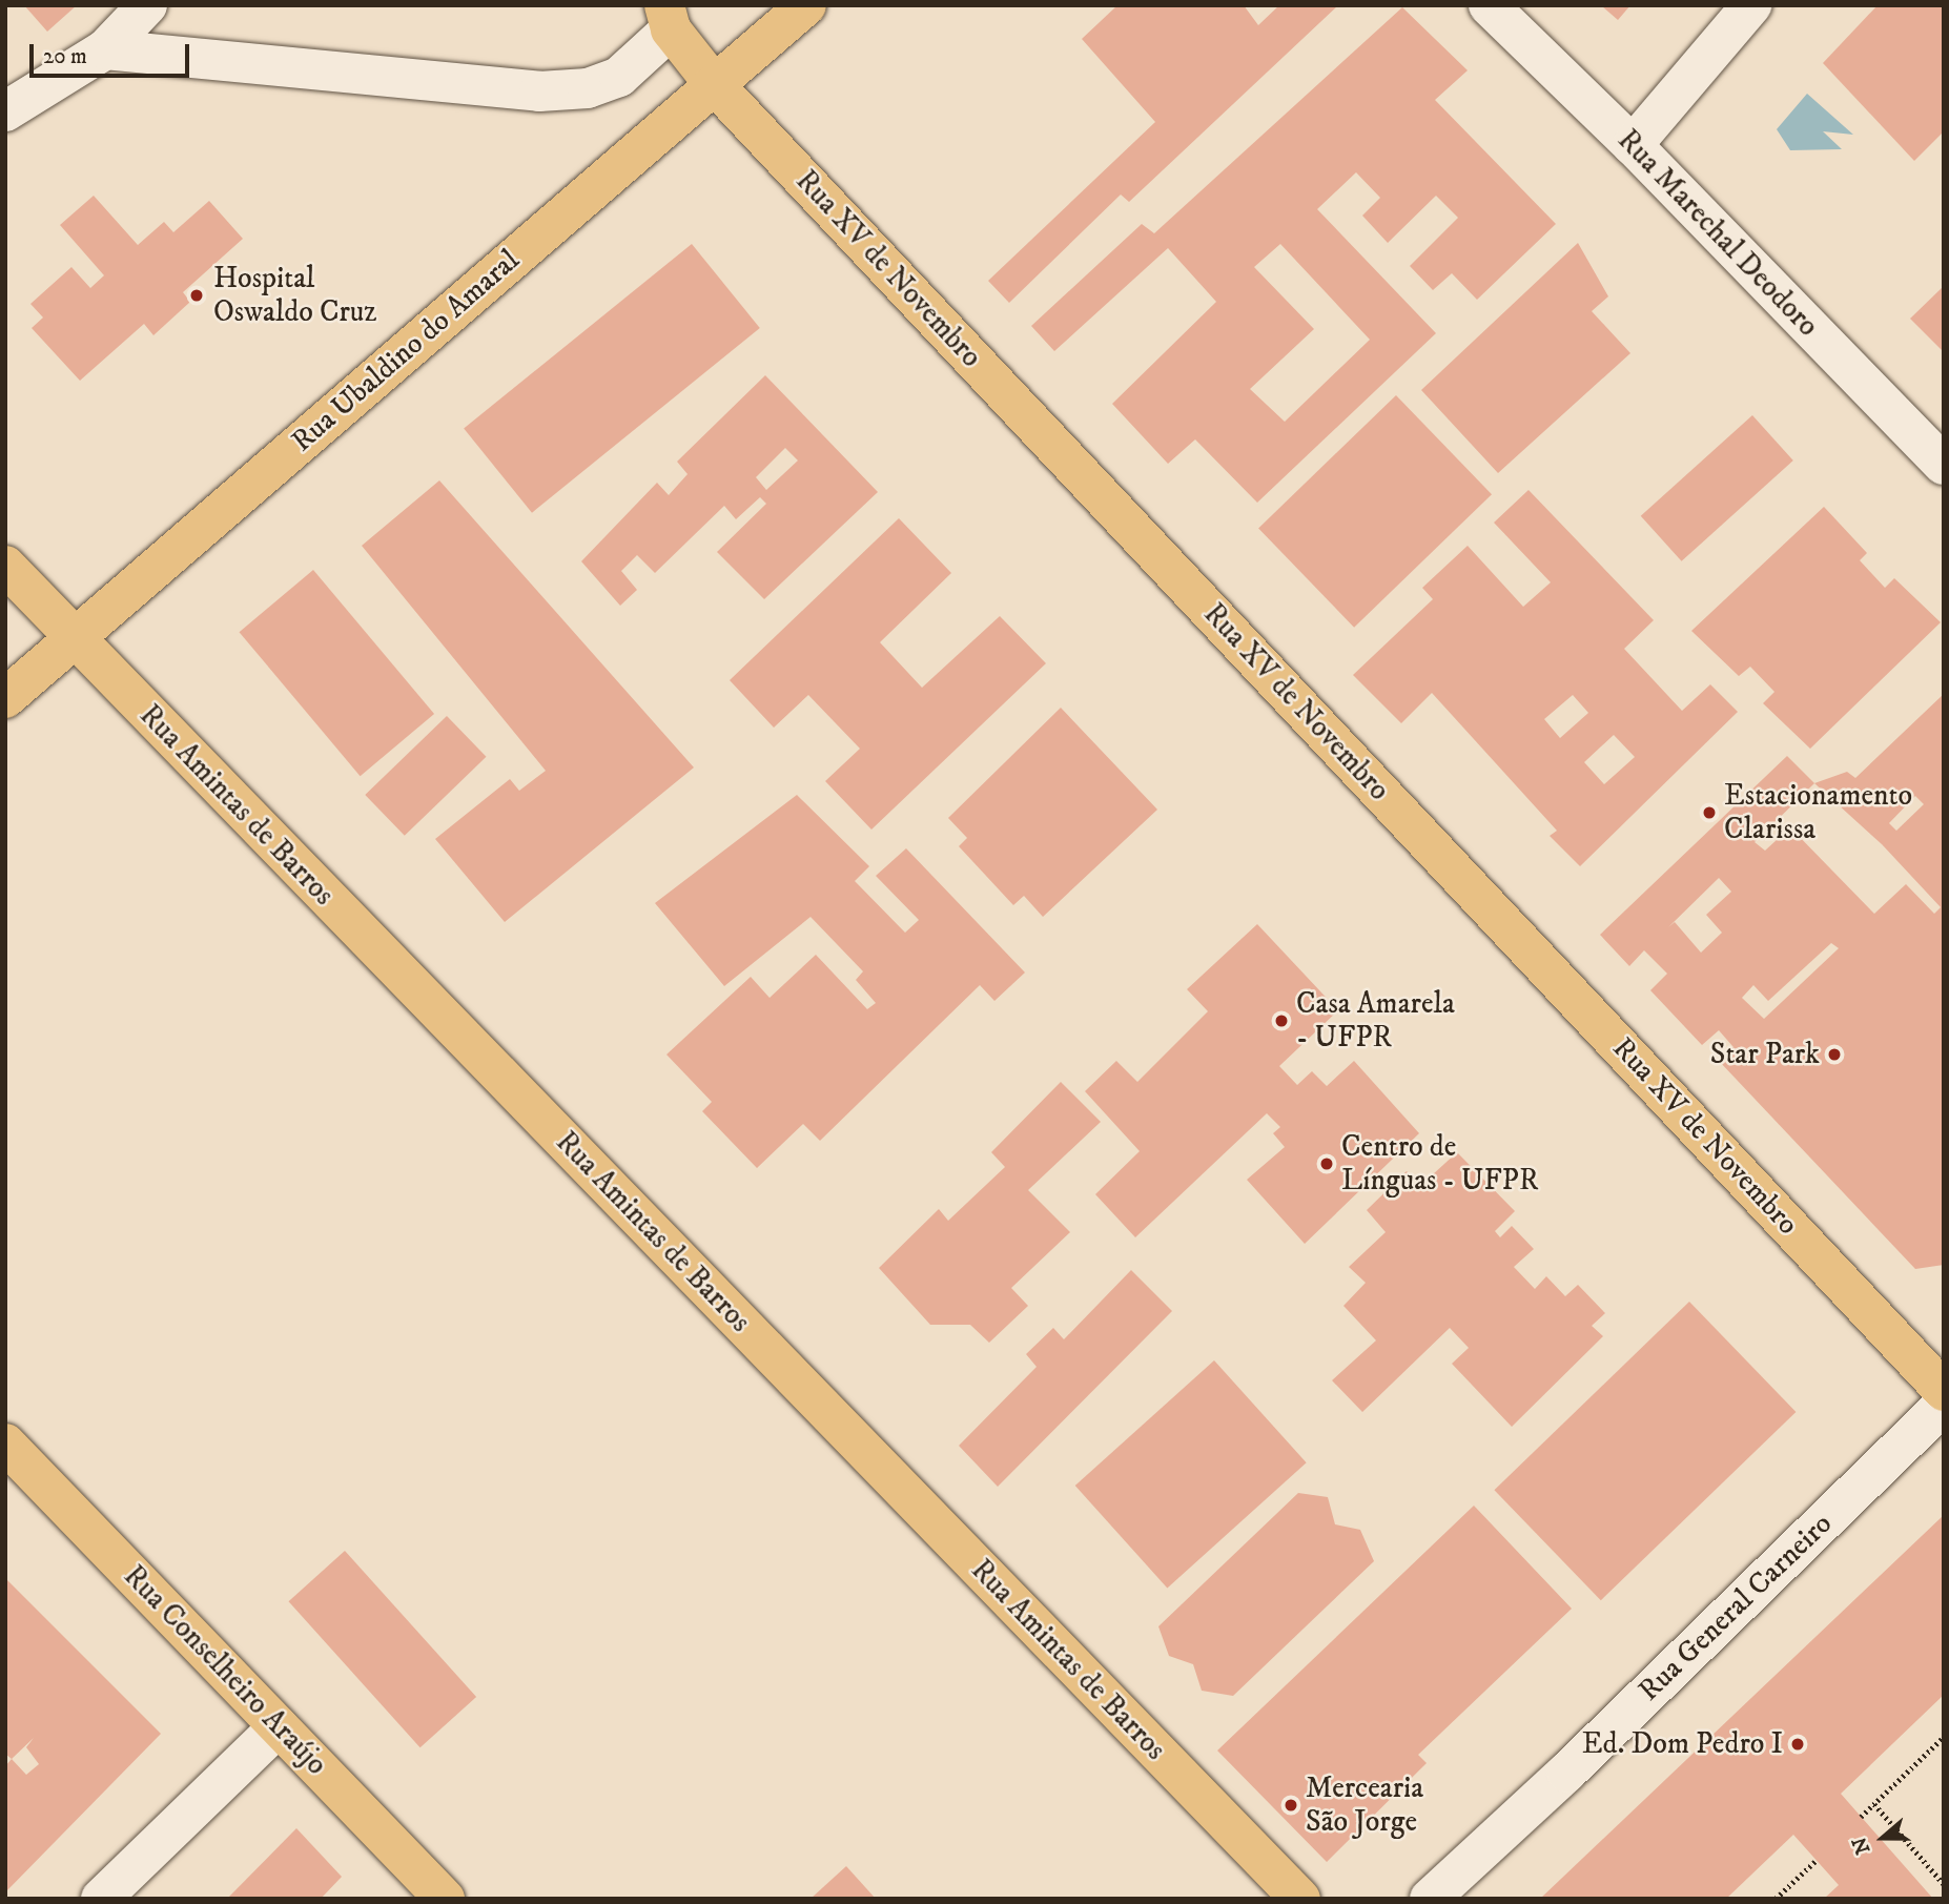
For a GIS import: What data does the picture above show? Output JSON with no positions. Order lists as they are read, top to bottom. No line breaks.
{"streets":{"main road":["Rua XV de Novembro","Rua Ubaldino do Amaral","Rua Amintas de Barros","Rua Conselheiro Araújo"],"street":["Rua Marechal Deodoro","Rua General Carneiro"]},"crossings":[["Rua XV de Novembro","Rua Ubaldino do Amaral"],["Rua Ubaldino do Amaral","Rua Amintas de Barros"]],"places":["Hospital Oswaldo Cruz","Estacionamento Clarissa","Casa Amarela - UFPR","Star Park","Centro de Línguas - UFPR","Ed. Dom Pedro I","Mercearia São Jorge"],"scale_bar":"20 m","north":"left"}
